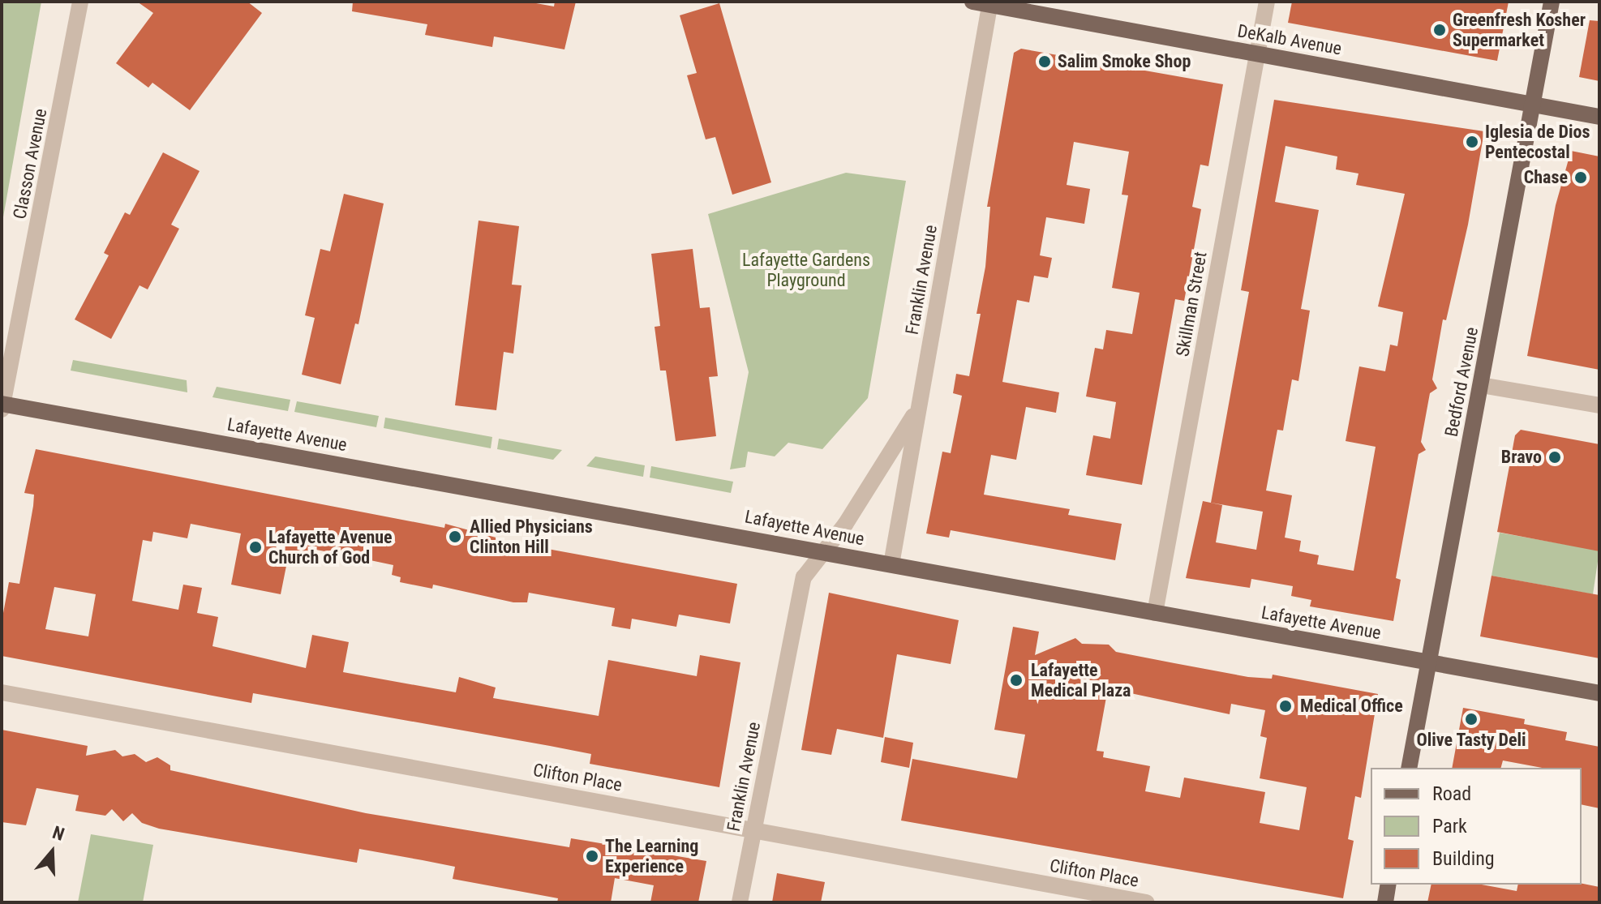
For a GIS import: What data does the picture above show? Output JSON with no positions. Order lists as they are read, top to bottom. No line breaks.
{"streets":{"main road":["DeKalb Avenue","Bedford Avenue","Lafayette Avenue"],"street":["Classon Avenue","Franklin Avenue","Skillman Street","Clifton Place"]},"crossings":[["DeKalb Avenue","Franklin Avenue"],["DeKalb Avenue","Skillman Street"],["DeKalb Avenue","Bedford Avenue"],["Classon Avenue","Lafayette Avenue"],["Franklin Avenue","Lafayette Avenue"],["Franklin Avenue","Clifton Place"],["Skillman Street","Lafayette Avenue"],["Bedford Avenue","Lafayette Avenue"]],"parks":["Lafayette Gardens Playground"],"places":["Greenfresh Kosher Supermarket","Salim Smoke Shop","Iglesia de Dios Pentecostal","Chase","Bravo","Allied Physicians Clinton Hill","Lafayette Avenue Church of God","Lafayette Medical Plaza","Medical Office","Olive Tasty Deli","The Learning Experience"],"legend":["Road","Park","Building"],"north":"top"}
